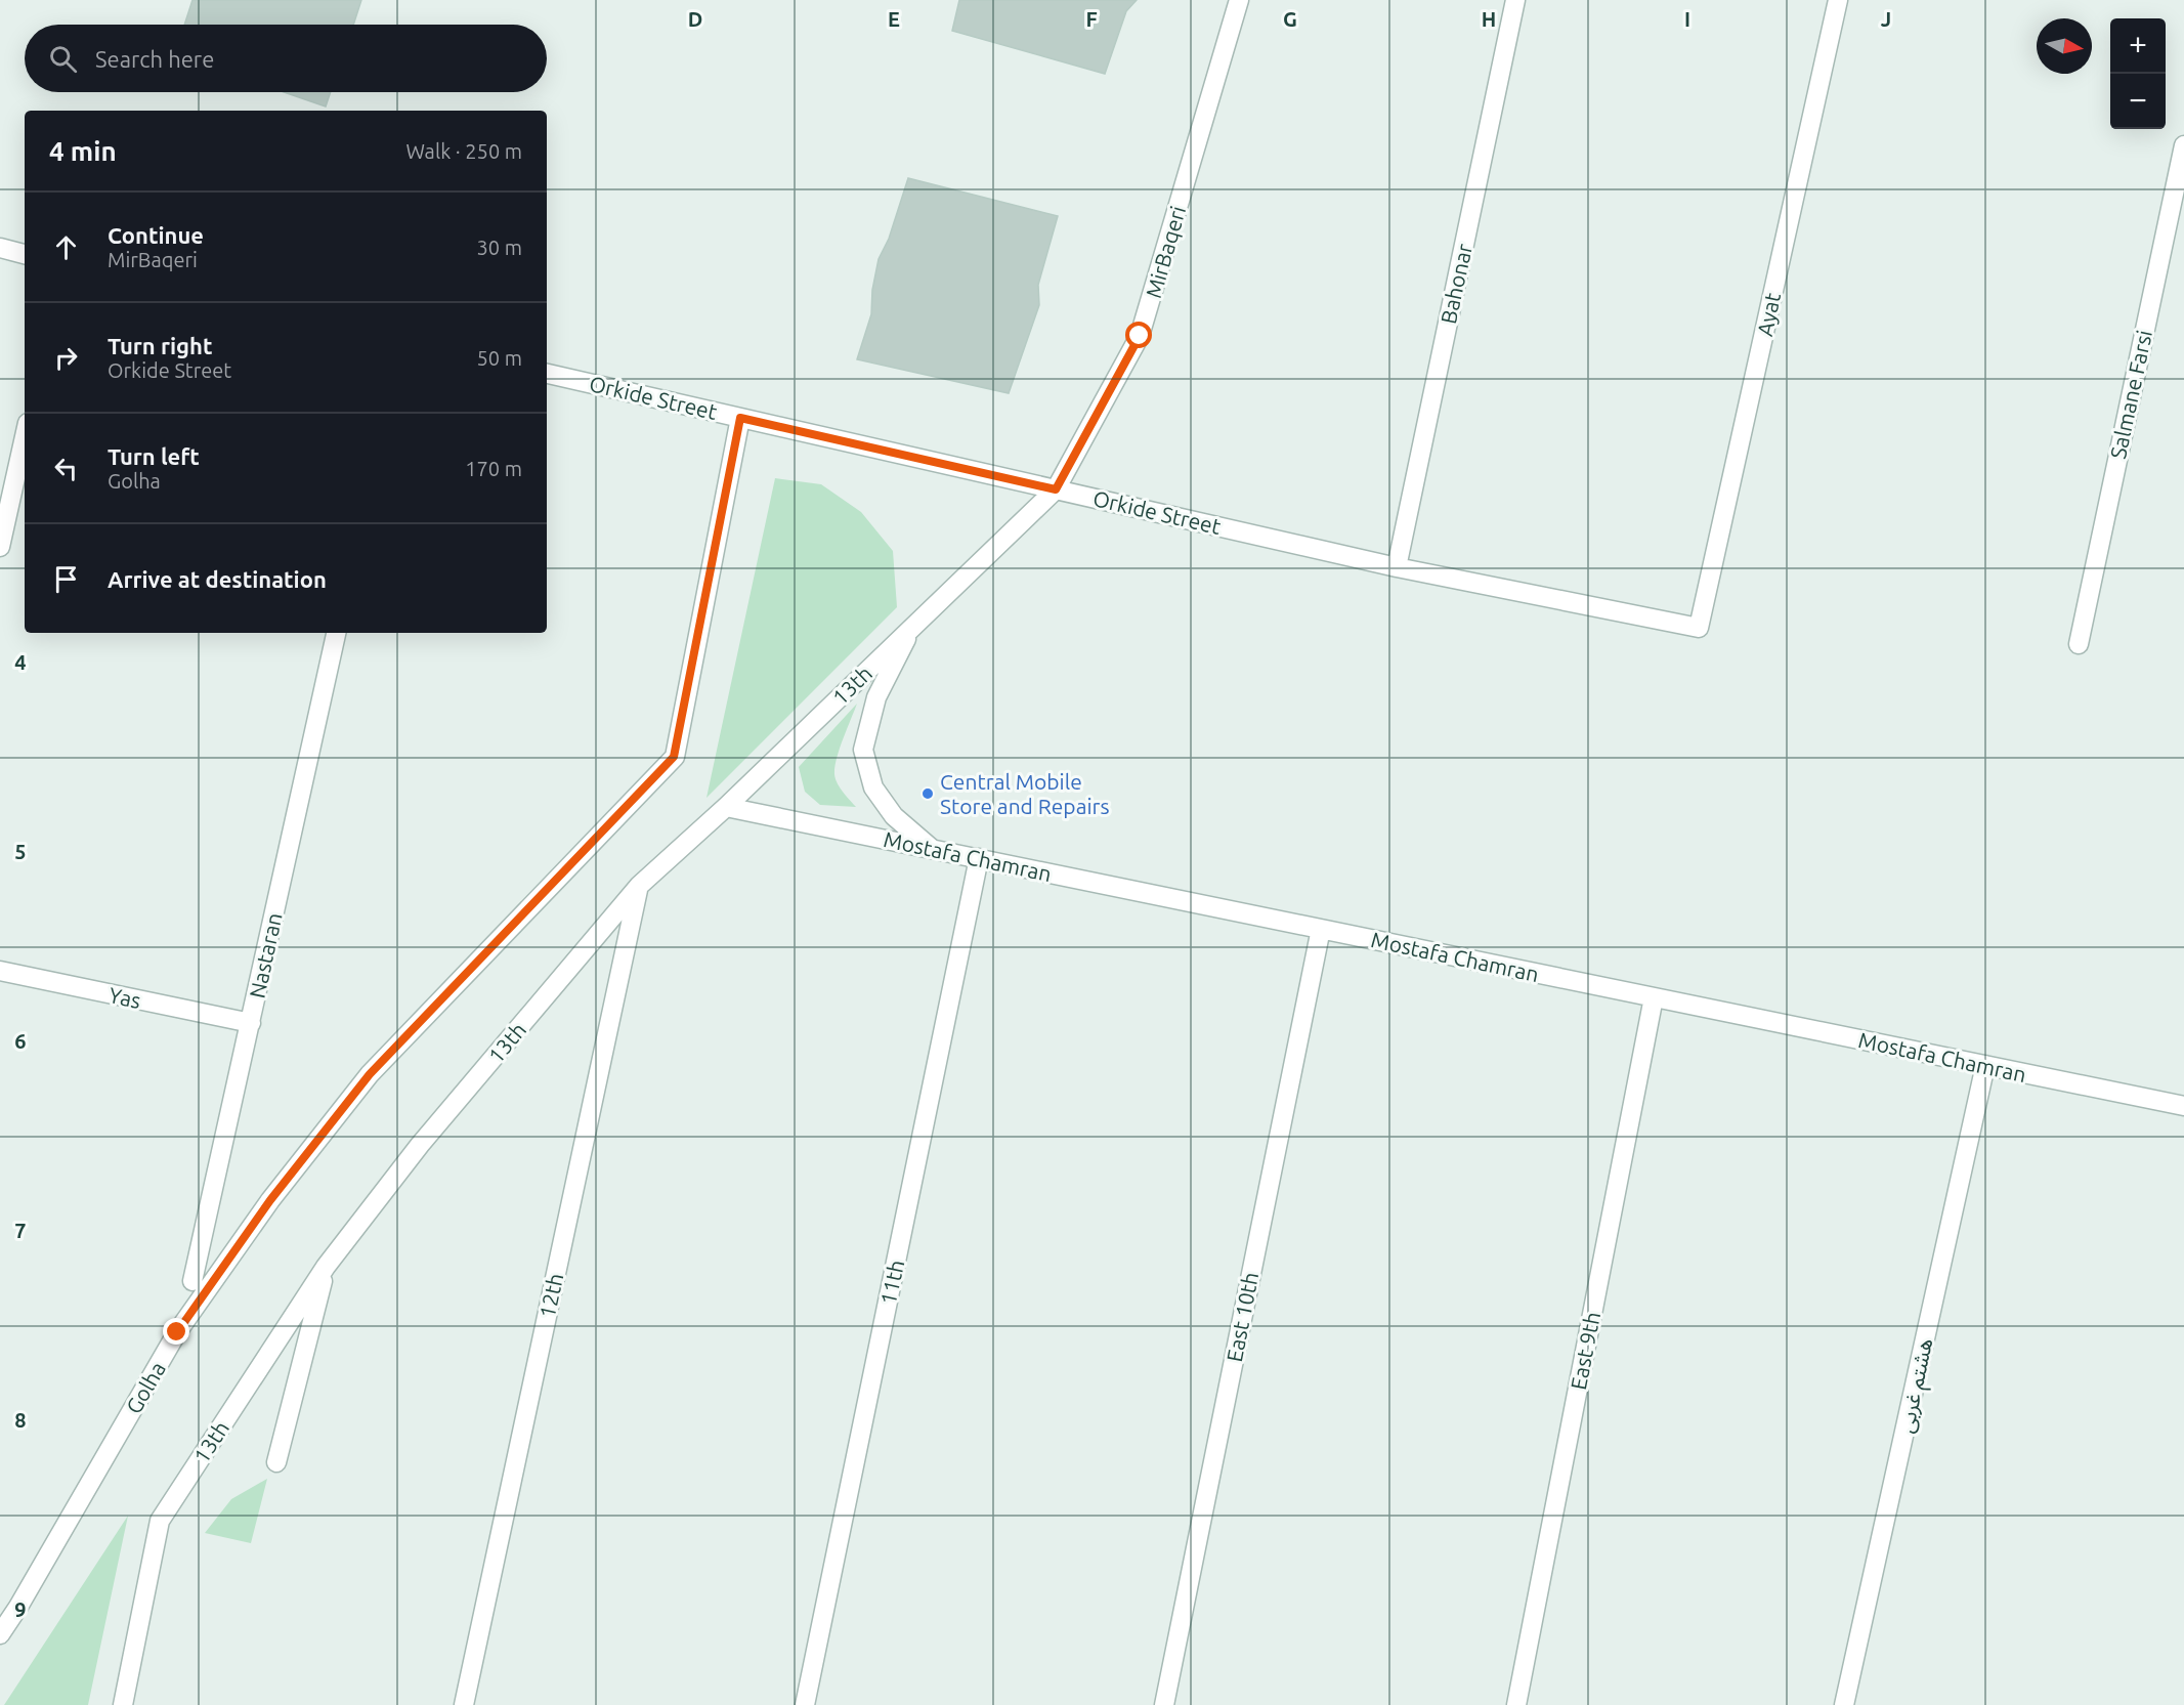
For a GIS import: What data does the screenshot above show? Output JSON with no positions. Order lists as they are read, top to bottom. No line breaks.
{"streets":{"street":["MirBaqeri","Bahonar","Ayat","Salmane Farsi","Orkide Street","13th","Mostafa Chamran","Nastaran","Yas","11th","12th","East 10th","East 9th","هشتم غربی","Golha"]},"crossings":[["MirBaqeri","Orkide Street"],["MirBaqeri","13th"],["Bahonar","Orkide Street"],["Ayat","Orkide Street"],["Orkide Street","13th"],["Orkide Street","Golha"],["13th","Mostafa Chamran"],["13th","12th"],["Mostafa Chamran","11th"],["Mostafa Chamran","East 10th"],["Mostafa Chamran","East 9th"],["Mostafa Chamran","هشتم غربی"],["Nastaran","Yas"]],"places":["Central Mobile Store and Repairs"],"north":"right","page":{"map_buttons":["+","−"],"search":"Search here","heading":["4 min","Walk · 250 m"],"list":[["Continue","MirBaqeri","30 m"],["Turn right","Orkide Street","50 m"],["Turn left","Golha","170 m"],"Arrive at destination"]},"grid":{"columns":["D","E","F","G","H","I","J"],"rows":["4","5","6","7","8","9"]}}
